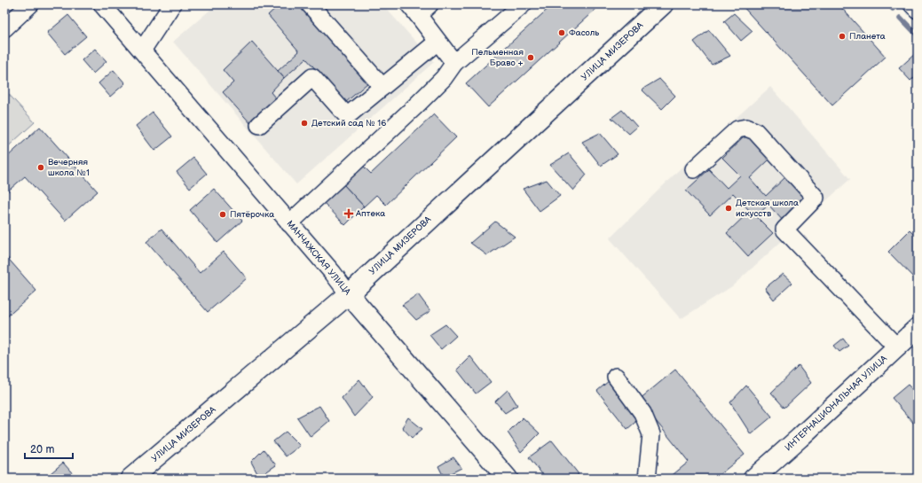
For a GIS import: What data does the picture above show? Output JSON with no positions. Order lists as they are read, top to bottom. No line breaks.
{"streets":{"main road":["УЛИЦА МИЗЕРОВА","МАНЧАЖСКАЯ УЛИЦА","ИНТЕРНАЦИОНАЛЬНАЯ УЛИЦА"]},"crossings":[["УЛИЦА МИЗЕРОВА","МАНЧАЖСКАЯ УЛИЦА"]],"places":{"other":["Фасоль","Планета","Пельменная Браво +","Детский сад № 16","Вечерняя школа №1","Детская школа искусств","Пятёрочка"],"health":["Аптека"]},"scale_bar":"20 m"}
